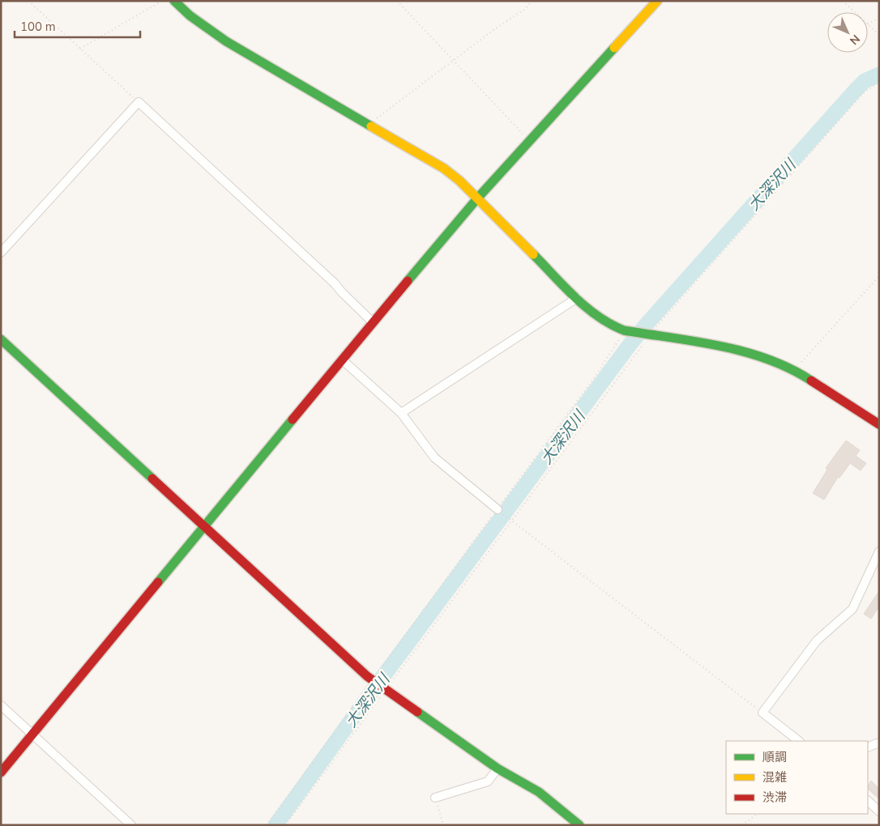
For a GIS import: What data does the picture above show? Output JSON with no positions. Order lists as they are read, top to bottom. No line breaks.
{"water":["大深沢川"],"legend":["順調","混雑","渋滞"],"scale_bar":"100 m","north":"bottom right"}
